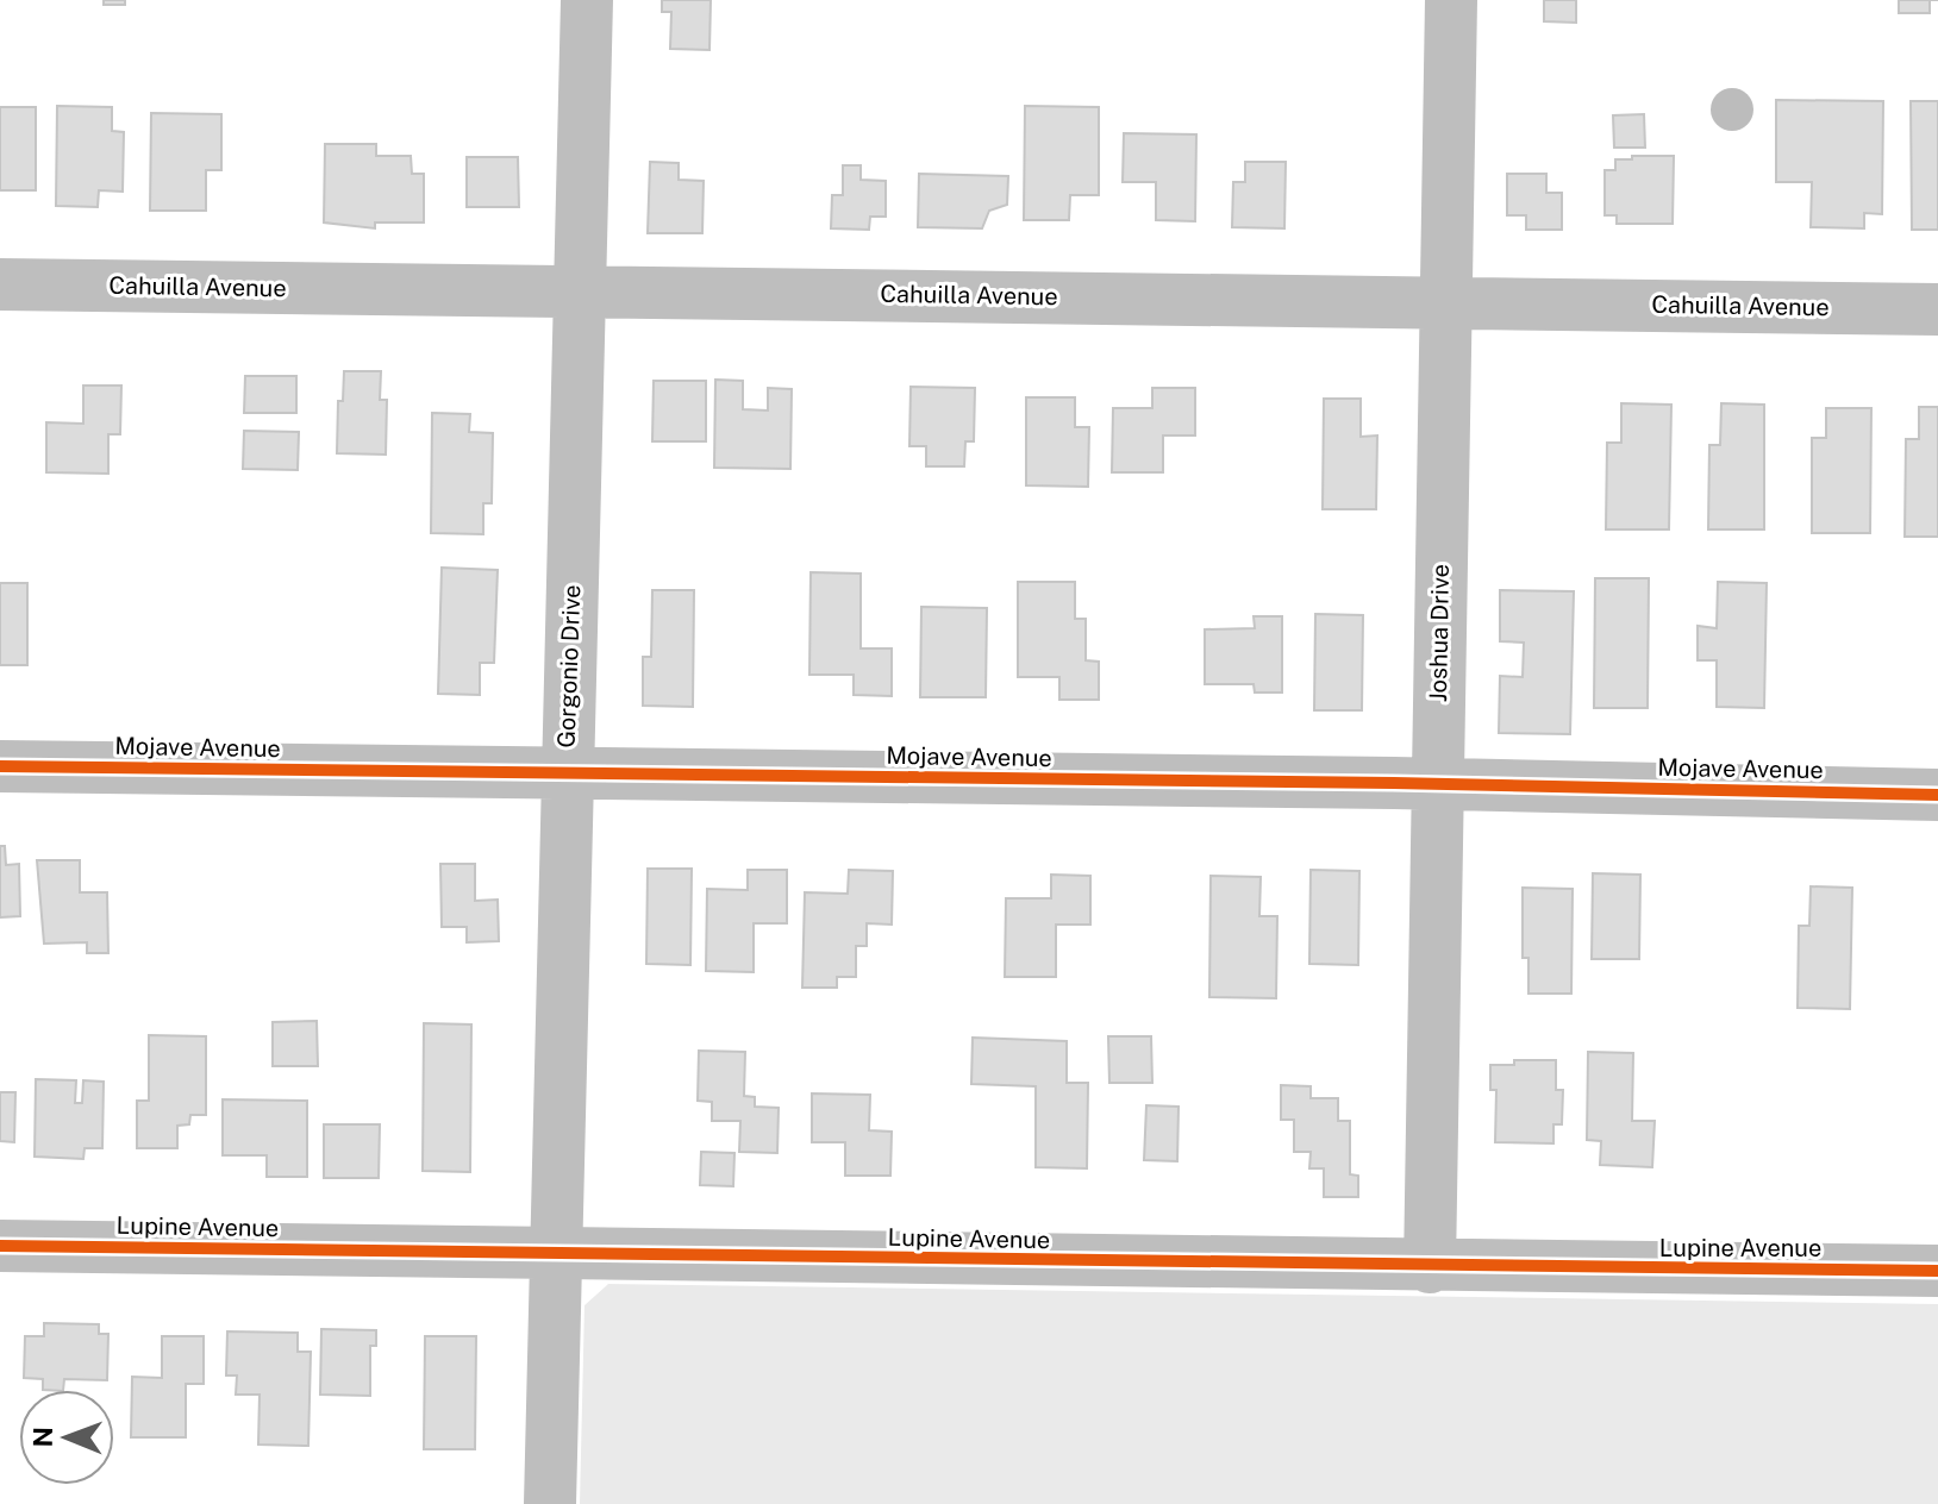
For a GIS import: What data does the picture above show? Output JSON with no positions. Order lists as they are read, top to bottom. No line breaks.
{"streets":{"street":["Cahuilla Avenue","Joshua Drive","Gorgonio Drive","Mojave Avenue","Lupine Avenue"]},"crossings":[["Cahuilla Avenue","Joshua Drive"],["Cahuilla Avenue","Gorgonio Drive"],["Joshua Drive","Mojave Avenue"],["Joshua Drive","Lupine Avenue"],["Gorgonio Drive","Mojave Avenue"],["Gorgonio Drive","Lupine Avenue"]],"north":"left"}
